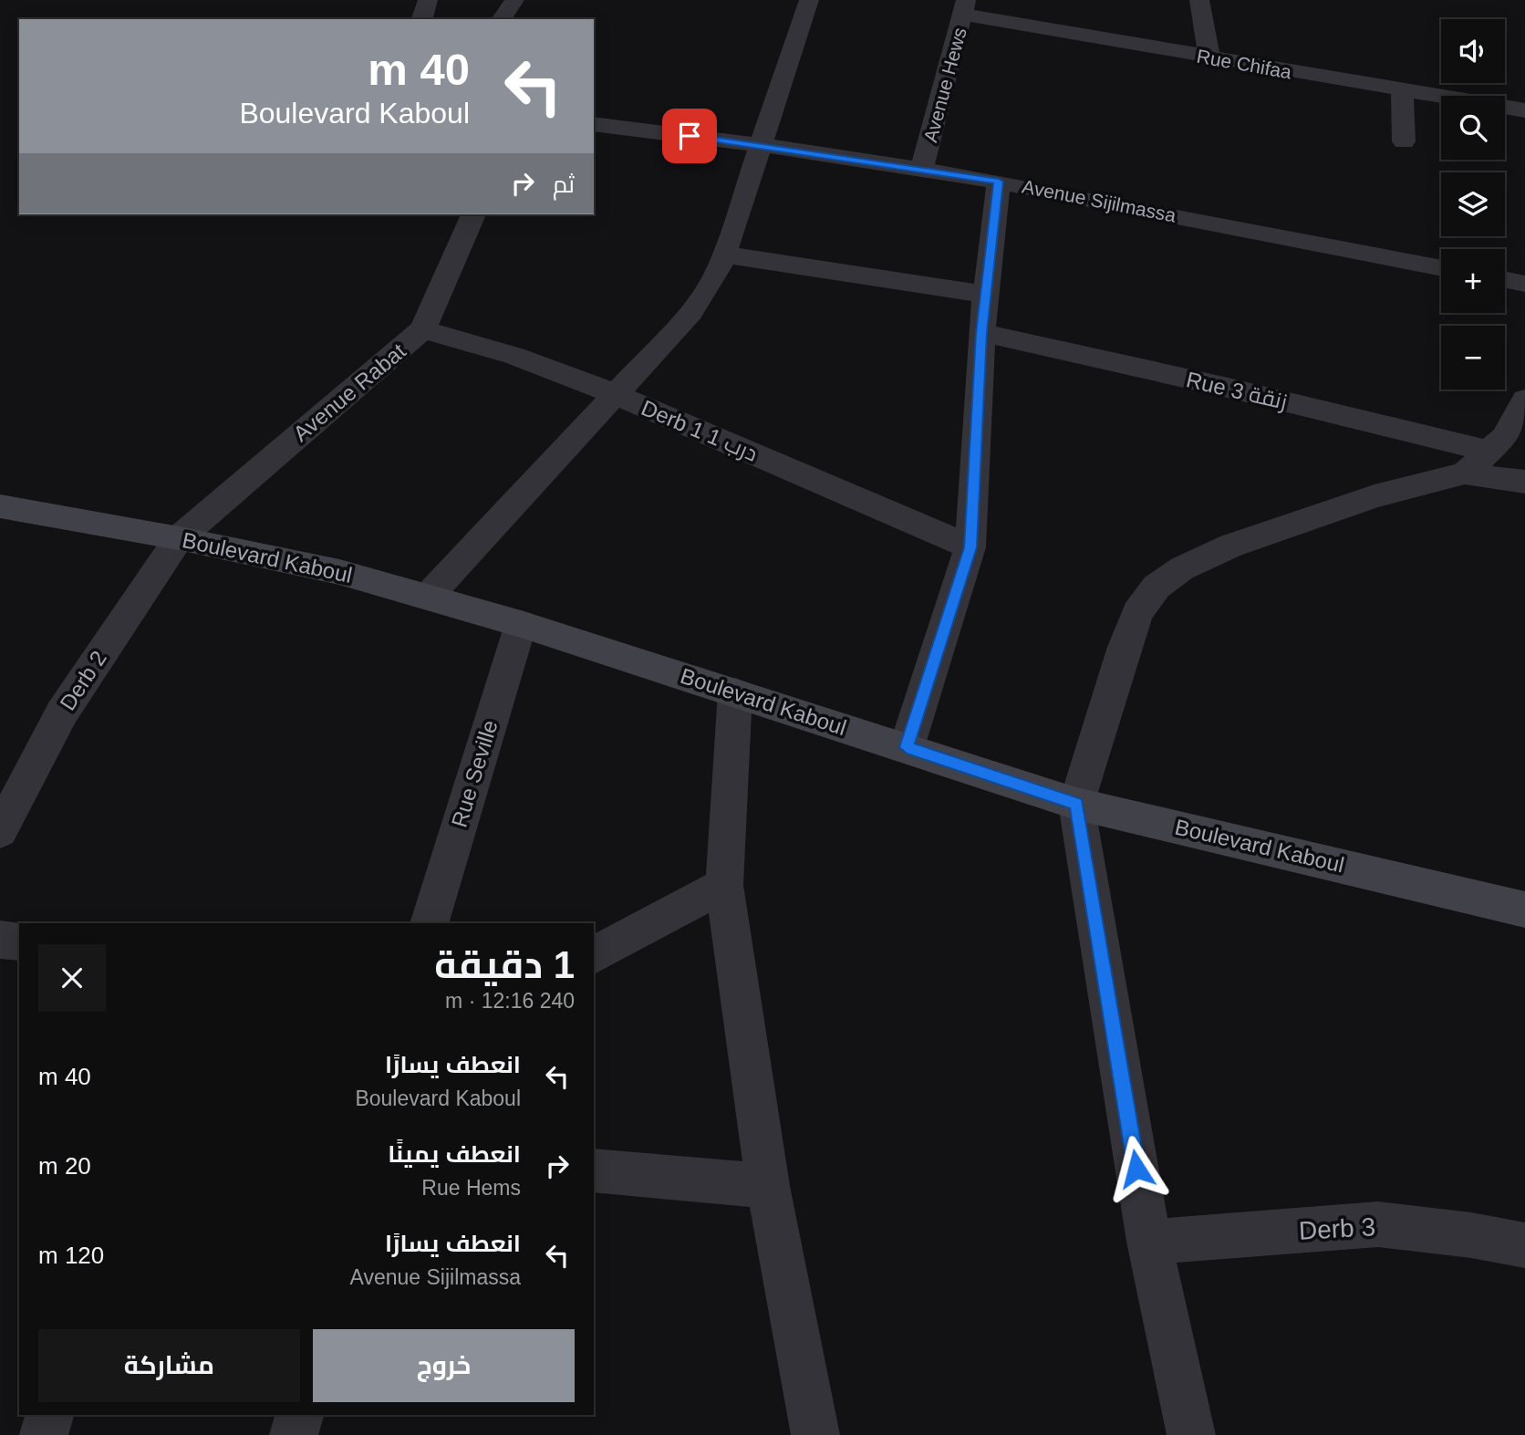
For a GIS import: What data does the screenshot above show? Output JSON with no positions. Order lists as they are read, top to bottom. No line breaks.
{"streets":{"street":["Rue Chifaa","Avenue Hews","Avenue Sijilmassa","Rue 3 زنقة","Avenue Rabat","Derb 1 درب 1","Boulevard Kaboul","Derb 2","Rue Seville","Derb 3"]},"crossings":[["Rue Chifaa","Avenue Hews"],["Avenue Hews","Avenue Sijilmassa"],["Avenue Rabat","Derb 1 درب 1"],["Avenue Rabat","Boulevard Kaboul"],["Avenue Rabat","Derb 2"],["Boulevard Kaboul","Derb 2"],["Boulevard Kaboul","Rue Seville"]],"page":{"map_buttons":["+","−"],"turn":["40 m","Boulevard Kaboul"],"then":"ثم","heading":["1 دقيقة","240 m · 12:16"],"list":[{"name":"انعطف يسارًا","note":"Boulevard Kaboul","value":"40 m"},{"name":"انعطف يمينًا","note":"Rue Hems","value":"20 m"},{"name":"انعطف يسارًا","note":"Avenue Sijilmassa","value":"120 m"}],"buttons":["خروج","مشاركة"]}}
